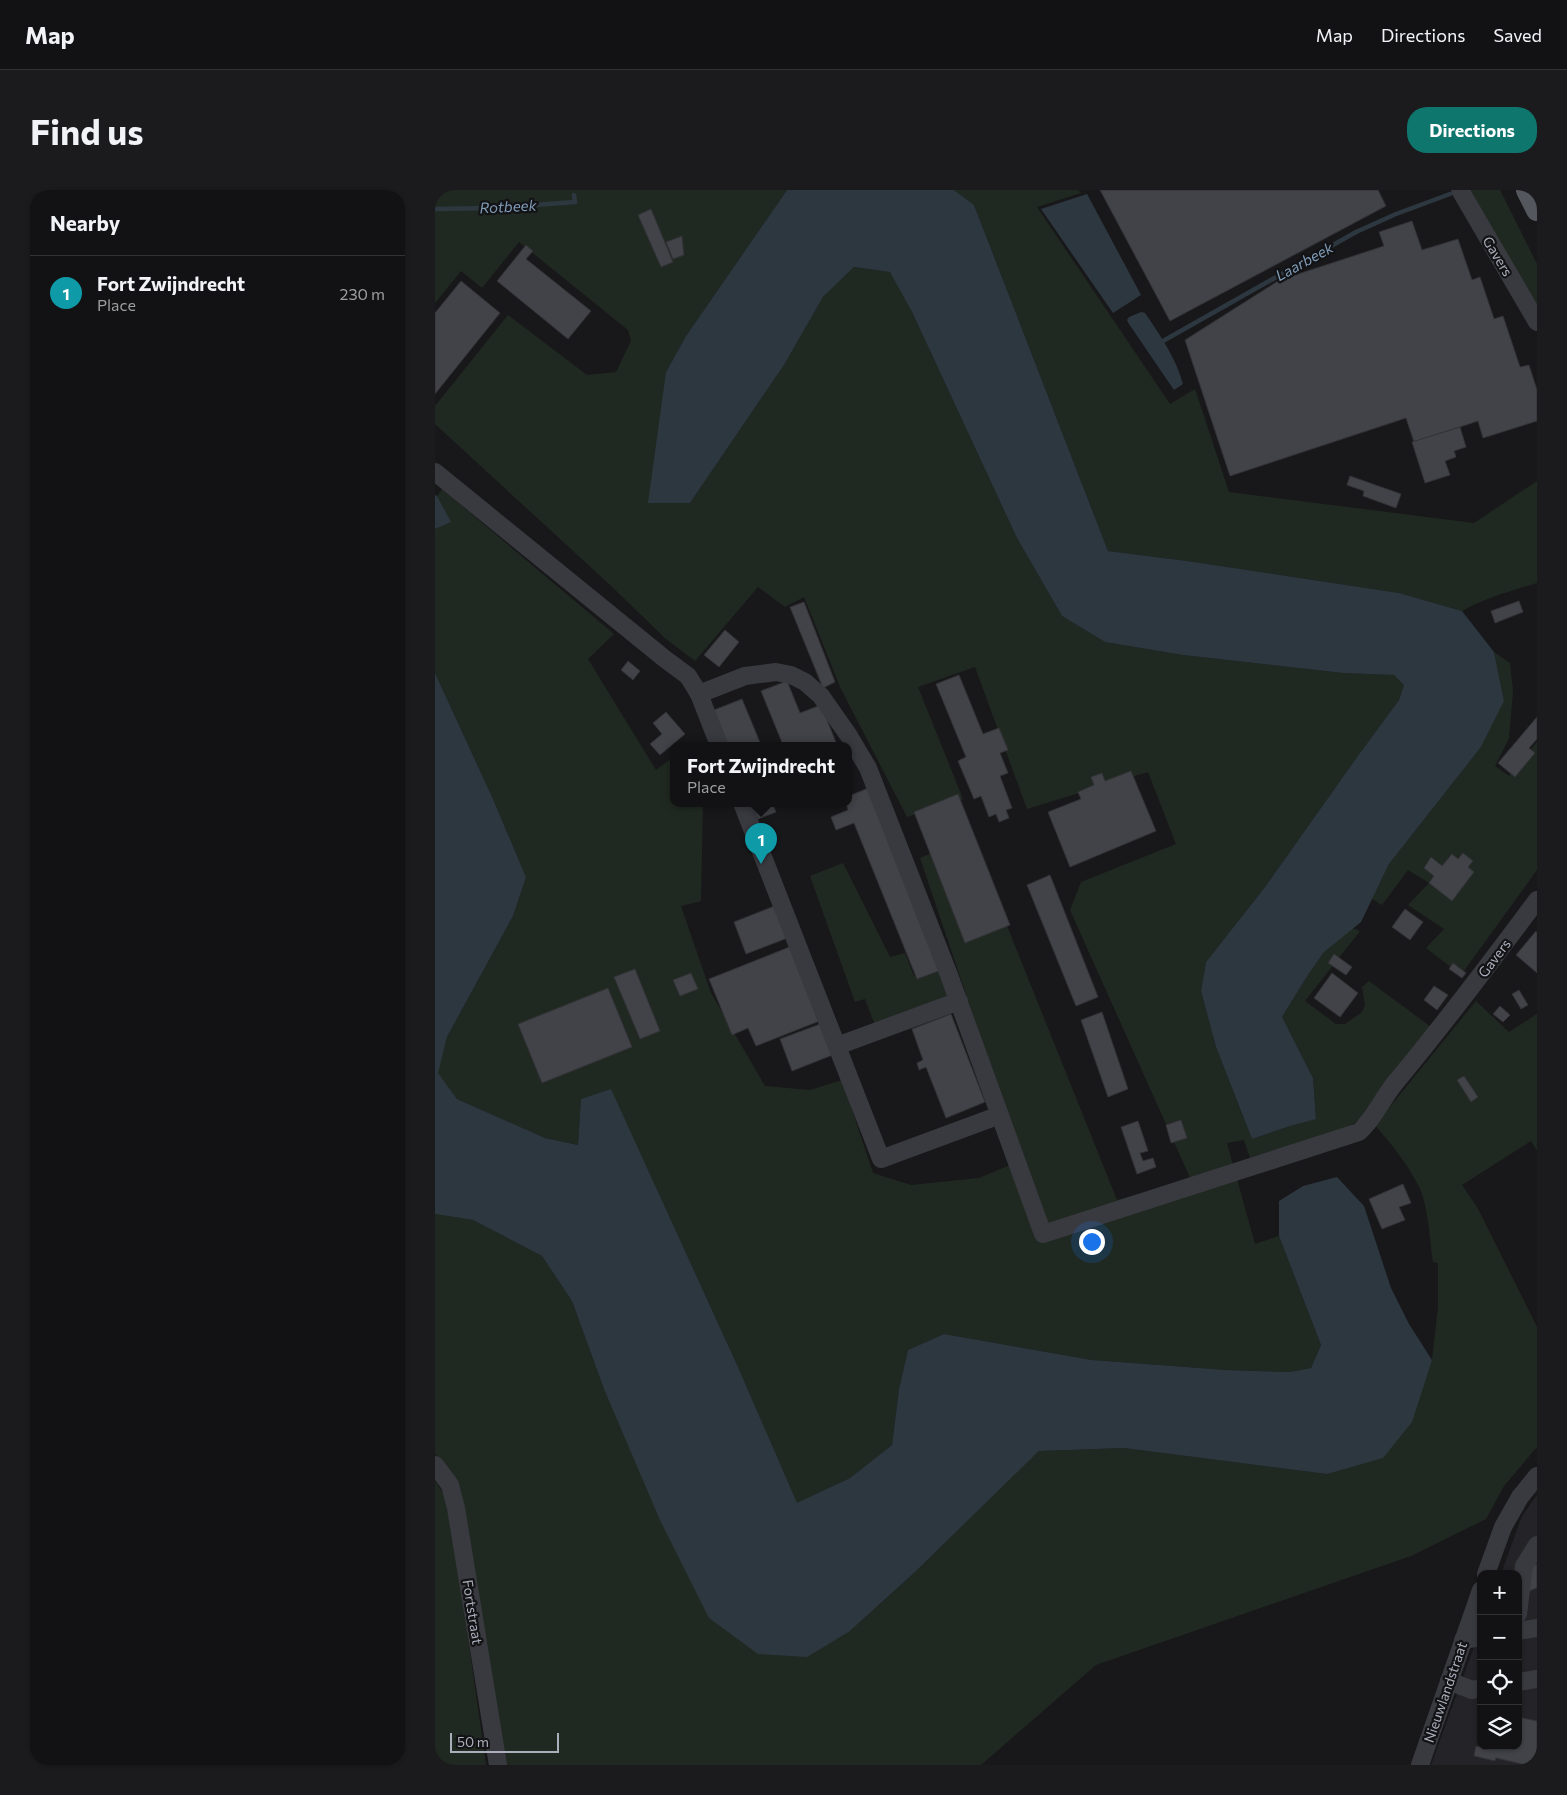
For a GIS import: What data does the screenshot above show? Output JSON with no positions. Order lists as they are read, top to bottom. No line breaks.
{"streets":{"street":["Gavers","Fortstraat","Nieuwlandstraat"]},"water":["Rotbeek","Laarbeek"],"scale_bar":"50 m","page":{"header":"Map","nav":["Map","Directions","Saved"],"buttons":"Directions","title":"Find us","heading":"Nearby","list":[{"mark":"1","name":"Fort Zwijndrecht","note":"Place","value":"230 m"}],"popup":["Fort Zwijndrecht","Place"],"pins":"1","map_buttons":["+","−"],"scale":"50 m"}}
